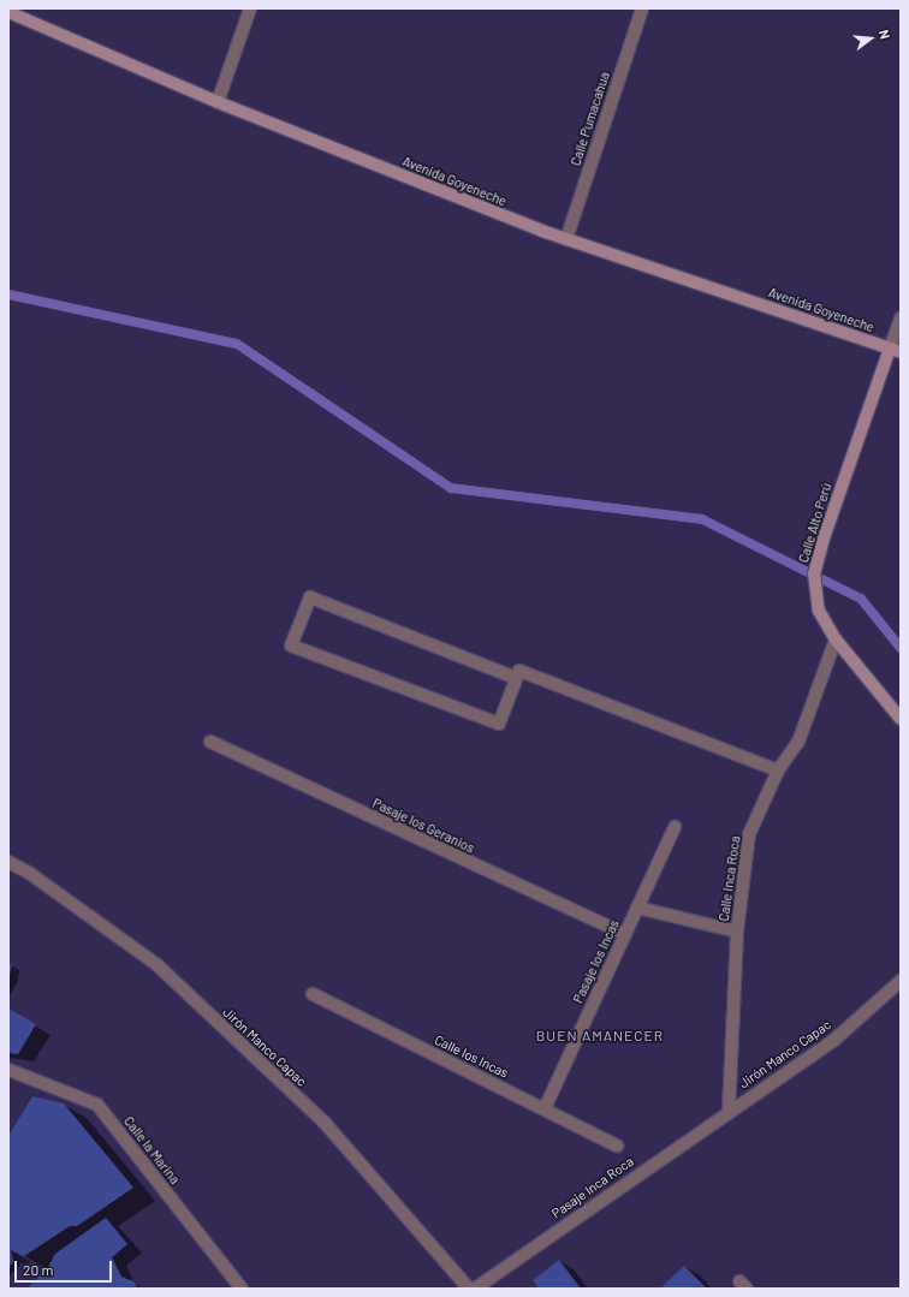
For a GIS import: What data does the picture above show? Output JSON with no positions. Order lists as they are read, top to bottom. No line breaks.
{"streets":{"main road":["Avenida Goyeneche","Calle Alto Perú"],"street":["Calle Pumacahua","Pasaje los Geranios","Calle Inca Roca","Pasaje los Incas","Jirón Manco Capac","Calle los Incas","Calle la Marina","Pasaje Inca Roca"]},"crossings":[["Calle Pumacahua","Avenida Goyeneche"],["Avenida Goyeneche","Calle Alto Perú"],["Calle Alto Perú","Calle Inca Roca"],["Pasaje los Geranios","Pasaje los Incas"],["Calle Inca Roca","Jirón Manco Capac"],["Calle Inca Roca","Pasaje Inca Roca"],["Pasaje los Incas","Calle los Incas"],["Jirón Manco Capac","Pasaje Inca Roca"]],"districts":["BUEN AMANECER"],"scale_bar":"20 m","north":"right"}
